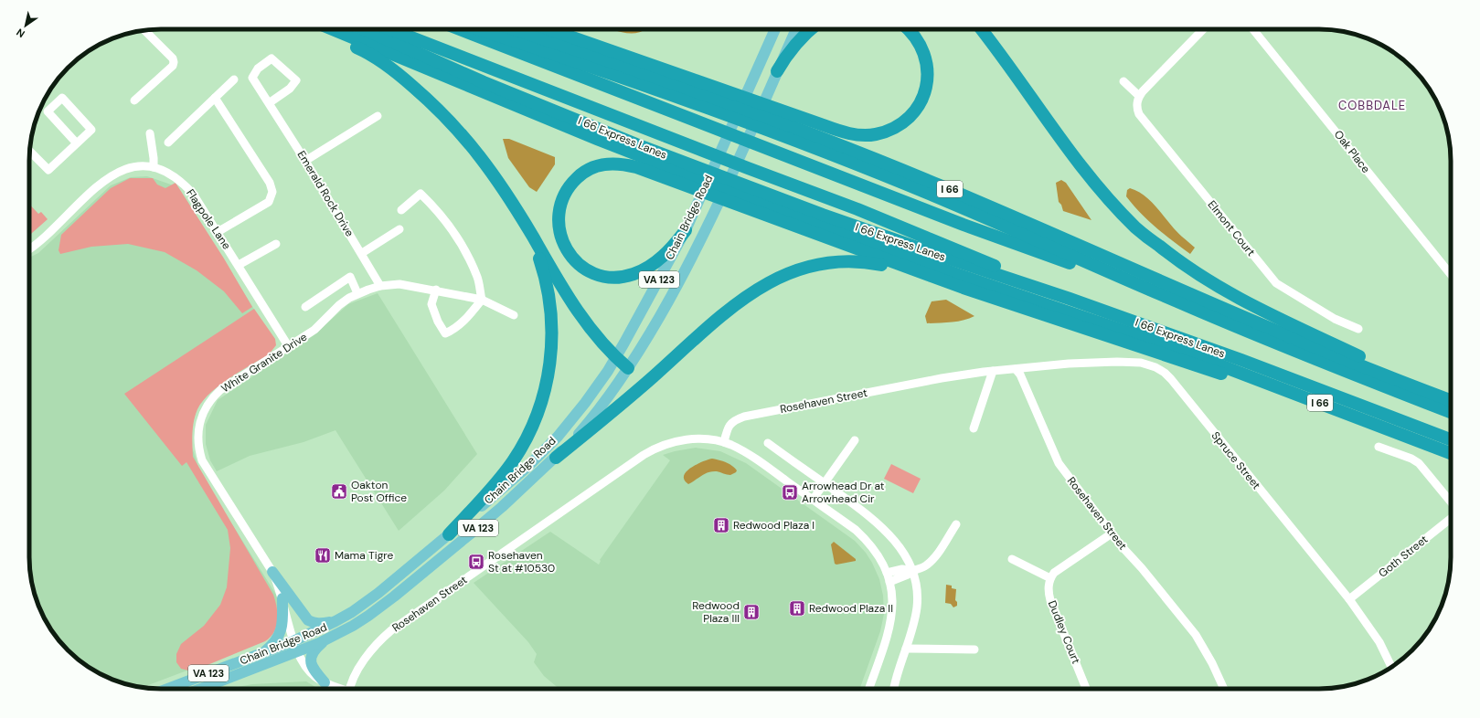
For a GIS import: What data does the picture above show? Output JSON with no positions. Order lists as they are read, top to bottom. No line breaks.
{"streets":{"highway":["I 66 Express Lanes","I 66"],"main road":["Chain Bridge Road","VA 123"],"street":["Oak Place","Emerald Rock Drive","Flagpole Lane","Elmont Court","White Granite Drive","Rosehaven Street","Spruce Street","Goth Street","Dudley Court"]},"crossings":[["Emerald Rock Drive","White Granite Drive"],["Chain Bridge Road","White Granite Drive"],["Flagpole Lane","White Granite Drive"],["Rosehaven Street","Spruce Street"],["Spruce Street","Goth Street"]],"districts":["COBBDALE"],"places":{"public building":["Oakton Post Office"],"bus stop":["Arrowhead Dr at Arrowhead Cir","Rosehaven St at #10530"],"building":["Redwood Plaza I","Redwood Plaza II","Redwood Plaza III"],"restaurant":["Mama Tigre"]},"north":"bottom left"}
